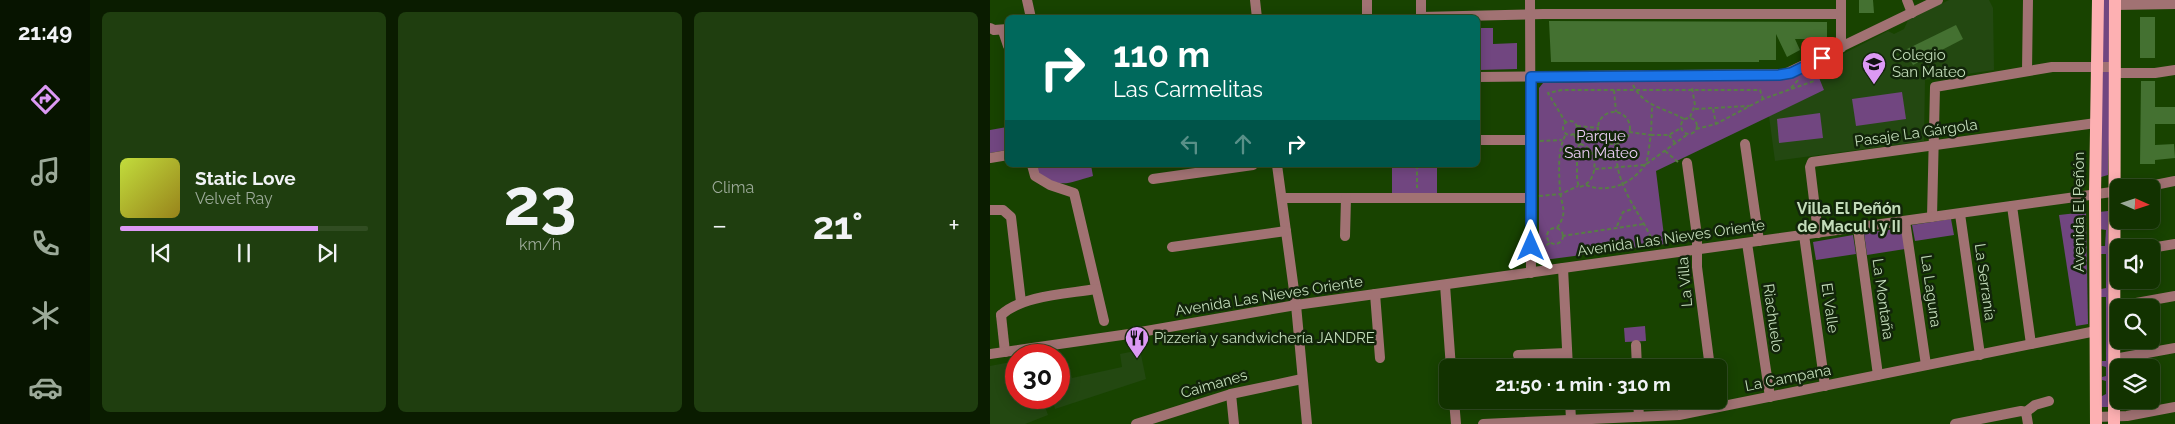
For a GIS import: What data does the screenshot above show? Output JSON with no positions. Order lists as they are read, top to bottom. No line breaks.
{"streets":{"main road":["Avenida El Peñón"],"street":["Pasaje La Gárgola","Avenida Las Nieves Oriente","La Villa","La Serranía","La Laguna","La Montaña","El Valle","Riachuelo","La Campana","Caimanes"]},"crossings":[["Pasaje La Gárgola","Avenida El Peñón"],["Pasaje La Gárgola","Avenida Las Nieves Oriente"],["Avenida El Peñón","Avenida Las Nieves Oriente"],["Avenida El Peñón","La Campana"],["Avenida Las Nieves Oriente","La Villa"],["Avenida Las Nieves Oriente","La Serranía"],["Avenida Las Nieves Oriente","La Laguna"],["Avenida Las Nieves Oriente","La Montaña"],["Avenida Las Nieves Oriente","El Valle"],["Avenida Las Nieves Oriente","Riachuelo"],["La Serranía","La Campana"],["La Laguna","La Campana"],["La Montaña","La Campana"],["El Valle","La Campana"],["Riachuelo","La Campana"]],"districts":["Villa El Peñón de Macul I y II"],"parks":["Parque San Mateo"],"places":{"school or university":["Colegio San Mateo"],"restaurant":["Pizzería y sandwichería JANDRE"]},"north":"right","page":{"tabs":"21:49","tile":[["23","km/h"],"Clima"],"turn":["110 m","Las Carmelitas"],"song":["Static Love","Velvet Ray"],"heat":["−","21°","+"],"limit":"30","trip":"21:50 · 1 min · 310 m"}}
